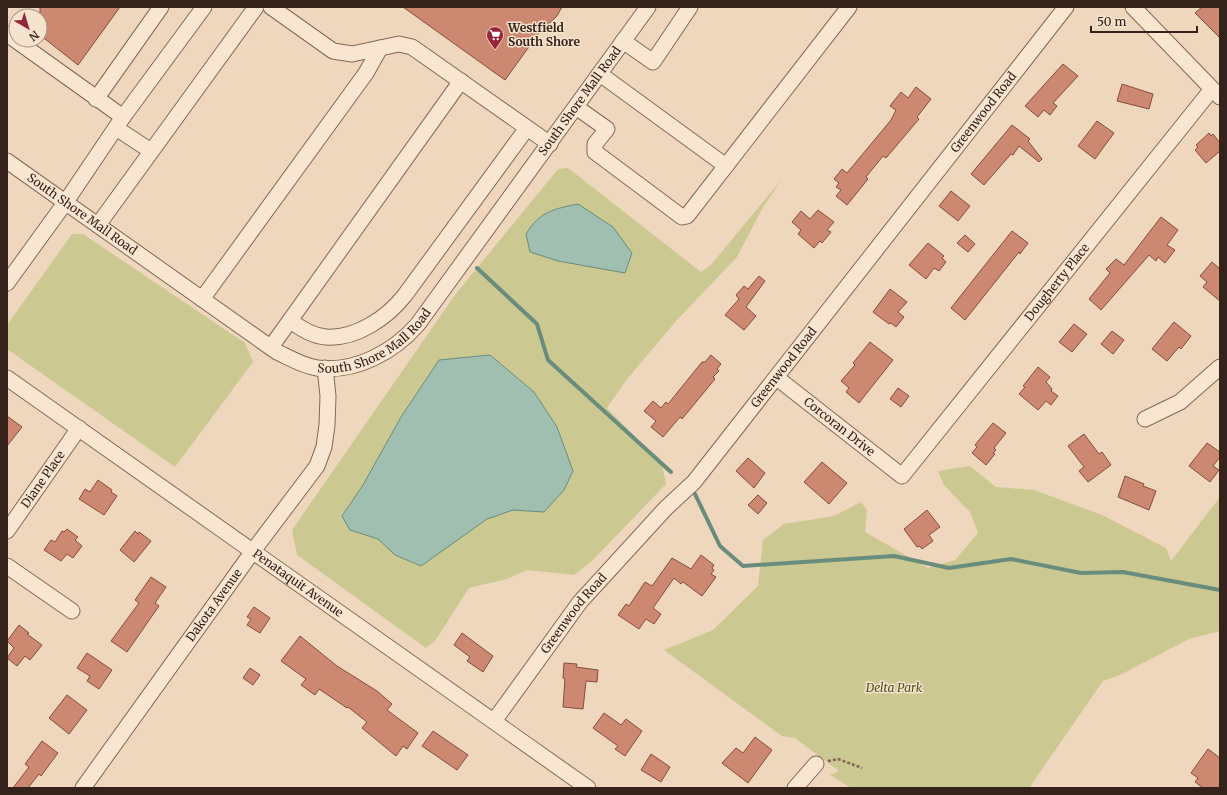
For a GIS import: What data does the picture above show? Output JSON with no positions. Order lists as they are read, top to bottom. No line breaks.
{"streets":{"street":["South Shore Mall Road","Greenwood Road","Dougherty Place","Corcoran Drive","Diane Place","Penataquit Avenue","Dakota Avenue"]},"crossings":[["South Shore Mall Road","Dakota Avenue"],["Greenwood Road","Corcoran Drive"],["Greenwood Road","Penataquit Avenue"],["Dougherty Place","Corcoran Drive"],["Diane Place","Penataquit Avenue"],["Penataquit Avenue","Dakota Avenue"]],"parks":["Delta Park"],"places":{"supermarket":["Westfield South Shore"]},"scale_bar":"50 m","north":"bottom right"}
